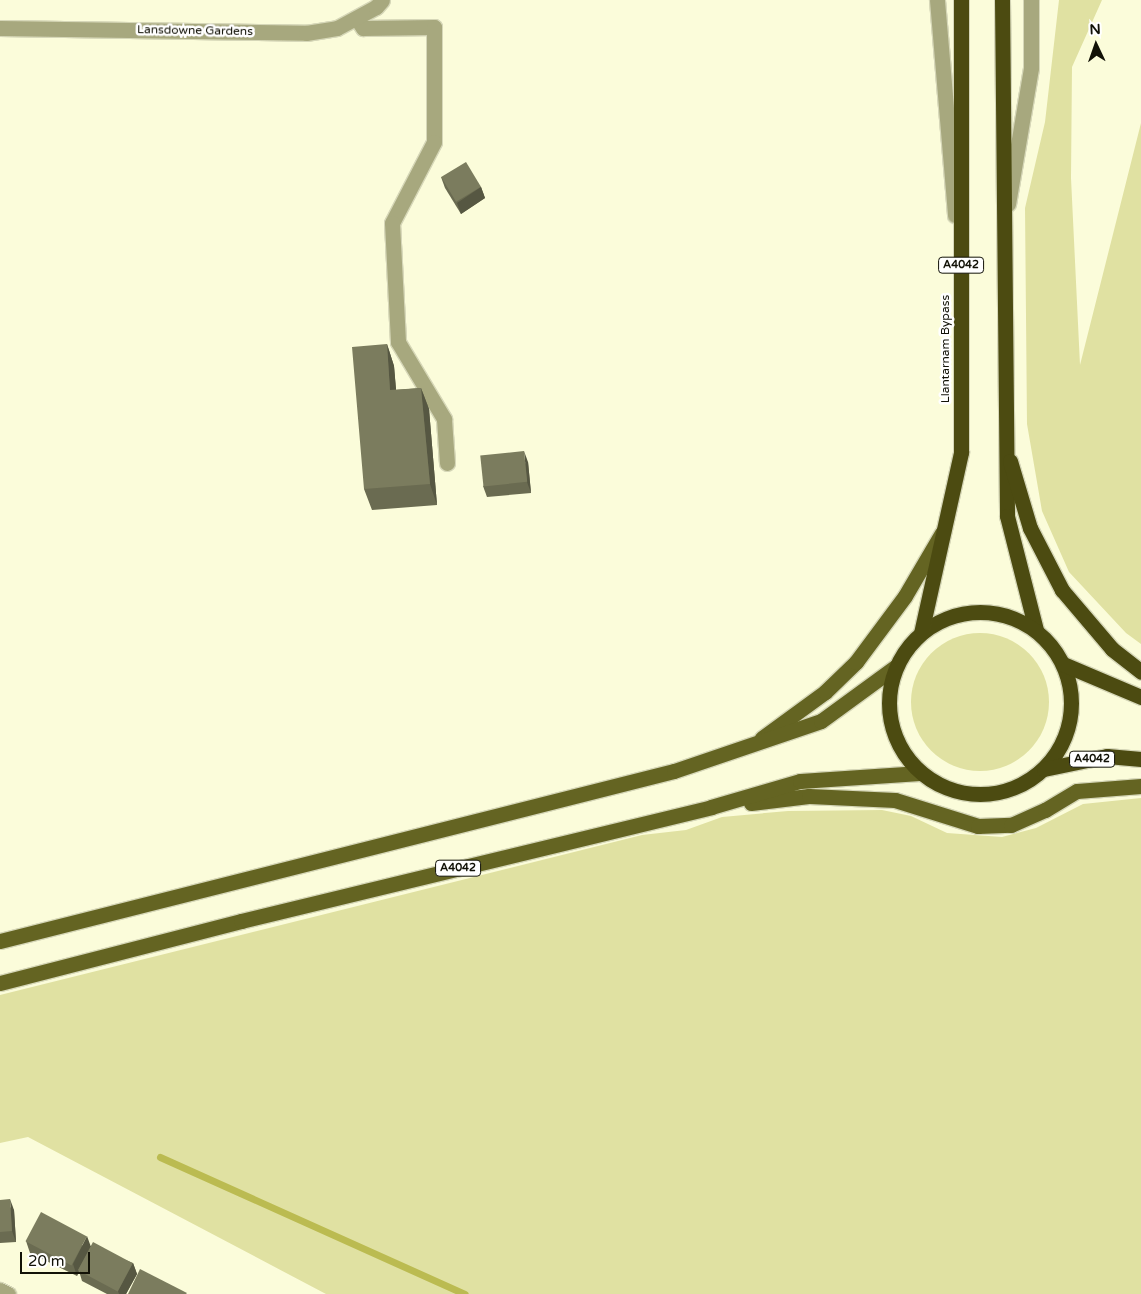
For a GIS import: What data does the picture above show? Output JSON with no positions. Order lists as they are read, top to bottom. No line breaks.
{"streets":{"highway":["A4042","Llantarnam Bypass"],"street":["Lansdowne Gardens"]},"scale_bar":"20 m","north":"top"}
